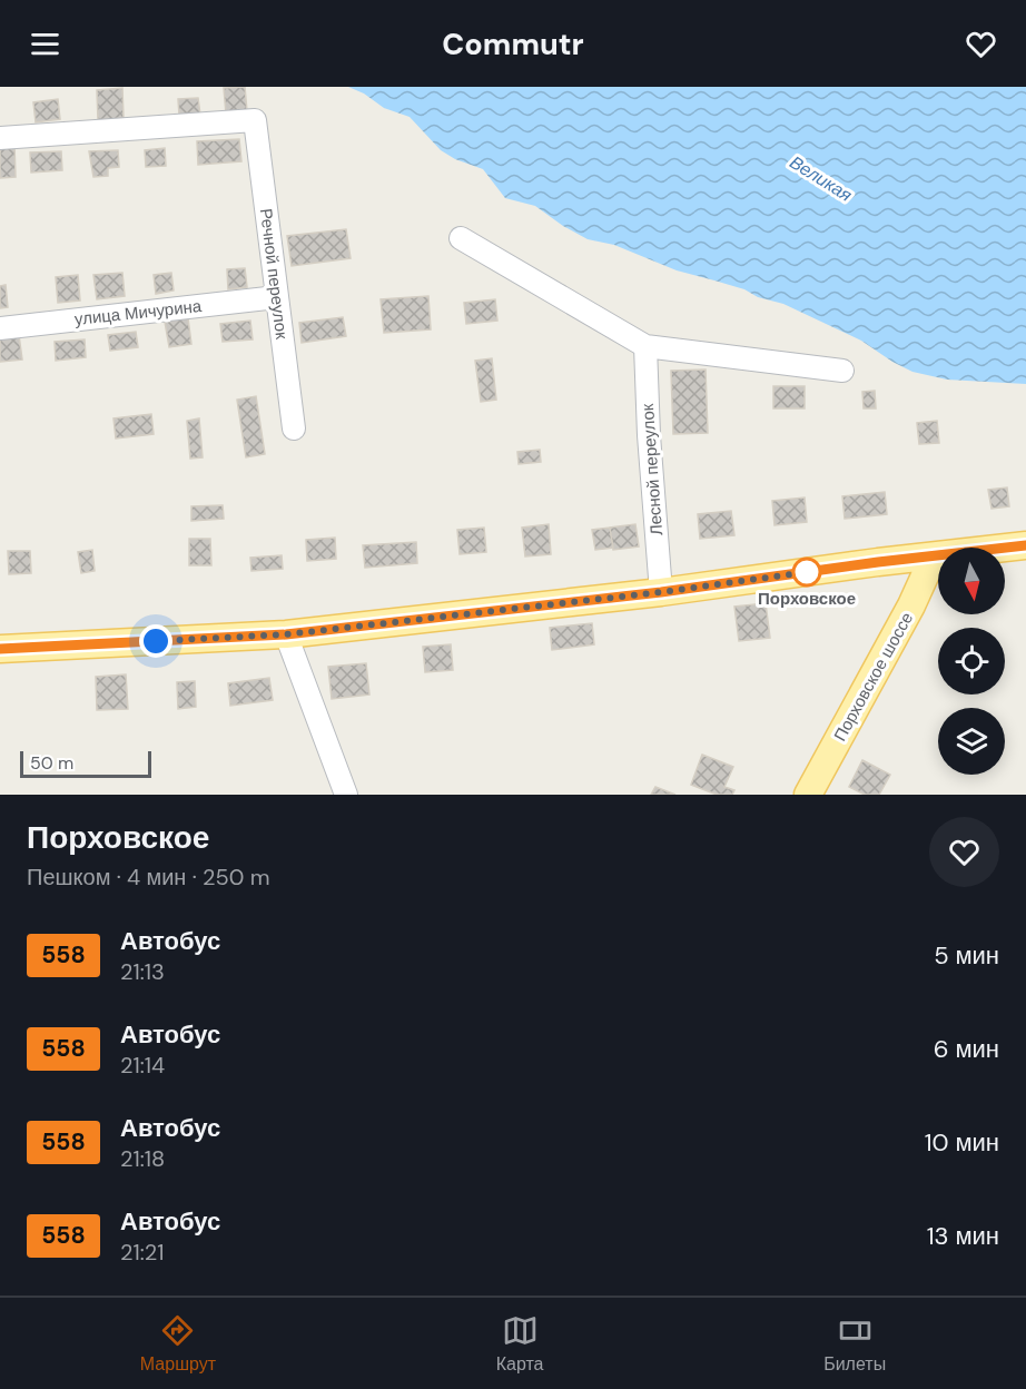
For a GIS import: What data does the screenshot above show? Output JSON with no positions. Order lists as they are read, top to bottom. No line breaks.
{"streets":{"main road":["Порховское шоссе"],"street":["Речной переулок","улица Мичурина","Лесной переулок"]},"crossings":[["Речной переулок","улица Мичурина"]],"water":["Великая"],"places":["Порховское"],"lines":["bus line 558"],"scale_bar":"50 m","north":"bottom","page":{"header":"Commutr","scale":"50 m","heading":["Порховское","Пешком · 4 мин · 250 m"],"list":[{"mark":"558","name":"Автобус","note":"21:13","value":"5 мин"},{"mark":"558","name":"Автобус","note":"21:14","value":"6 мин"},{"mark":"558","name":"Автобус","note":"21:18","value":"10 мин"},{"mark":"558","name":"Автобус","note":"21:21","value":"13 мин"}],"tabs":["Маршрут","Карта","Билеты"]}}
